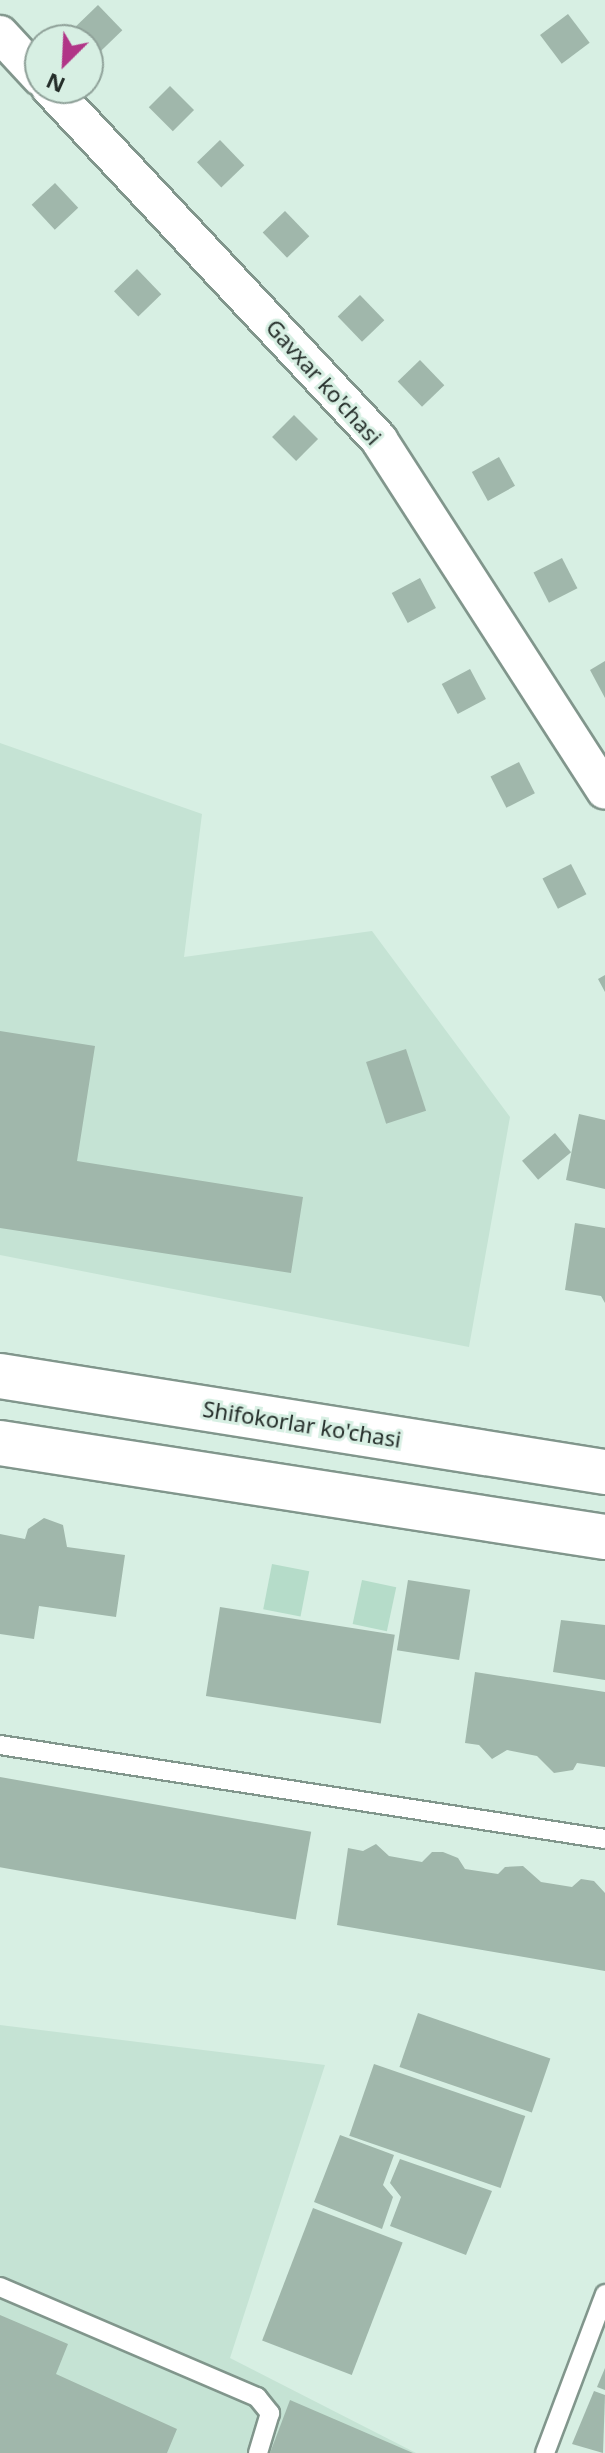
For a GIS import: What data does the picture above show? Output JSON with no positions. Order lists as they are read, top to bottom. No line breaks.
{"streets":{"main road":["Shifokorlar ko'chasi"],"street":["Gavxar ko'chasi"]},"north":"bottom left"}
